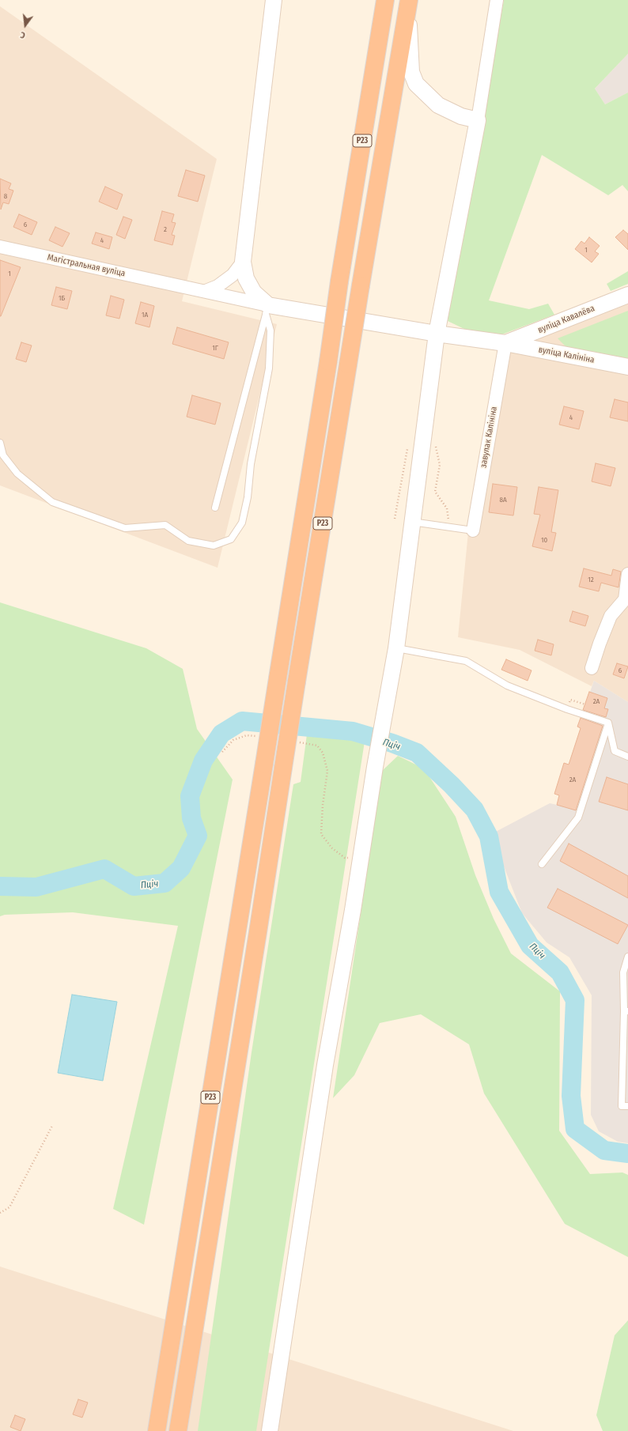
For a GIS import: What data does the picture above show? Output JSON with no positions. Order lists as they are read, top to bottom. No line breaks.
{"streets":{"highway":["Р23"],"street":["Магістральная вуліца","вуліца Кавалёва","вуліца Калініна","завулак Калініна"]},"crossings":[["Магістральная вуліца","вуліца Калініна"],["вуліца Кавалёва","вуліца Калініна"],["вуліца Кавалёва","завулак Калініна"],["вуліца Калініна","завулак Калініна"]],"water":["Пціч"],"house_numbers":["8","6","2","4","1","1","1Б","1А","1Г","4","8А","10","12","6","2А","2А"],"north":"bottom"}
